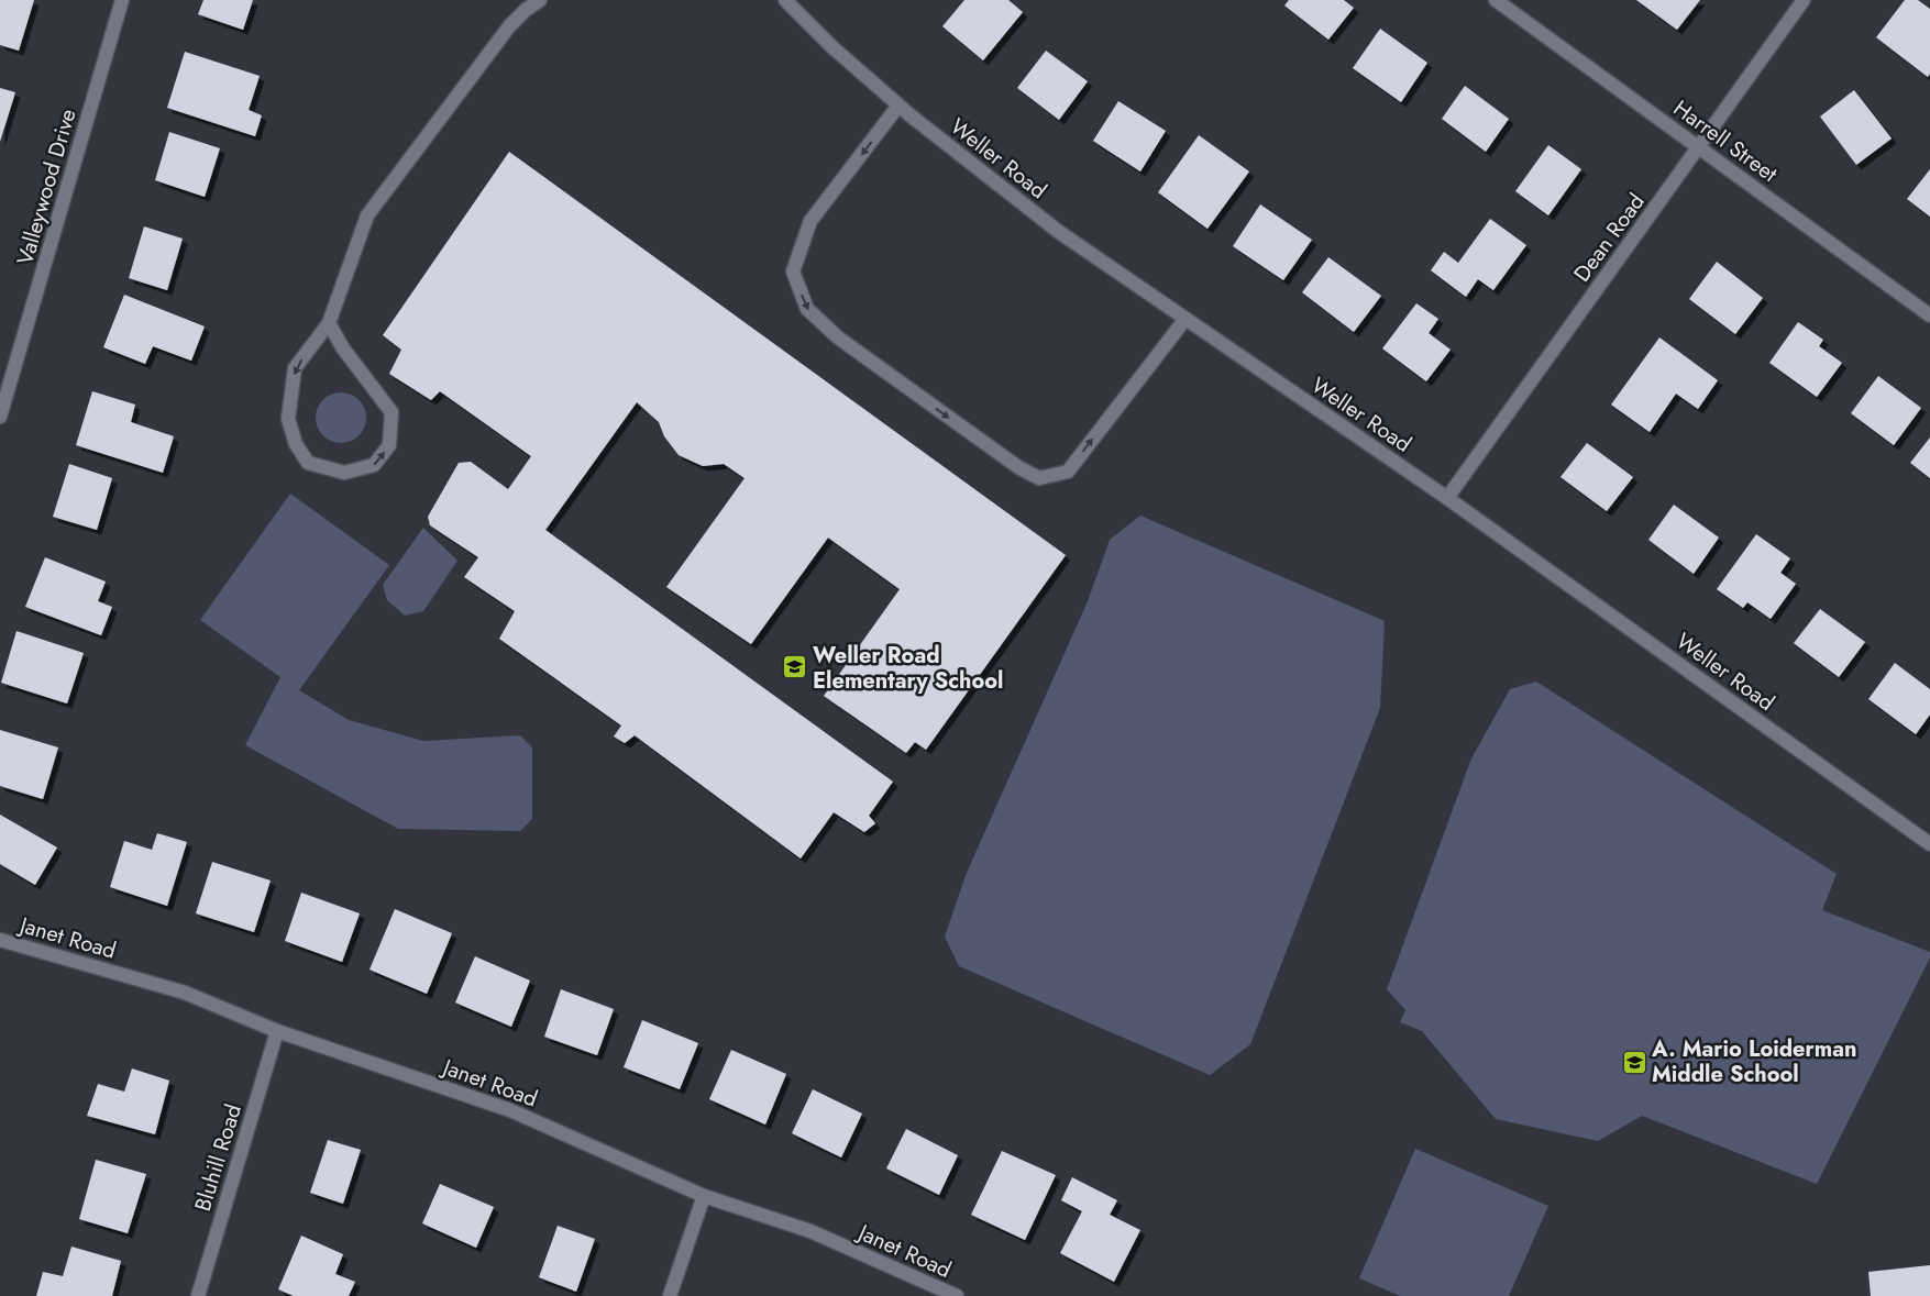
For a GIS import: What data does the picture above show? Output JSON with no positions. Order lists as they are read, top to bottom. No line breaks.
{"streets":{"street":["Harrell Street","Weller Road","Valleywood Drive","Dean Road","Janet Road","Bluhill Road"]},"crossings":[["Harrell Street","Dean Road"],["Weller Road","Dean Road"],["Janet Road","Bluhill Road"]],"places":{"school or university":["Weller Road Elementary School","A. Mario Loiderman Middle School"]}}
